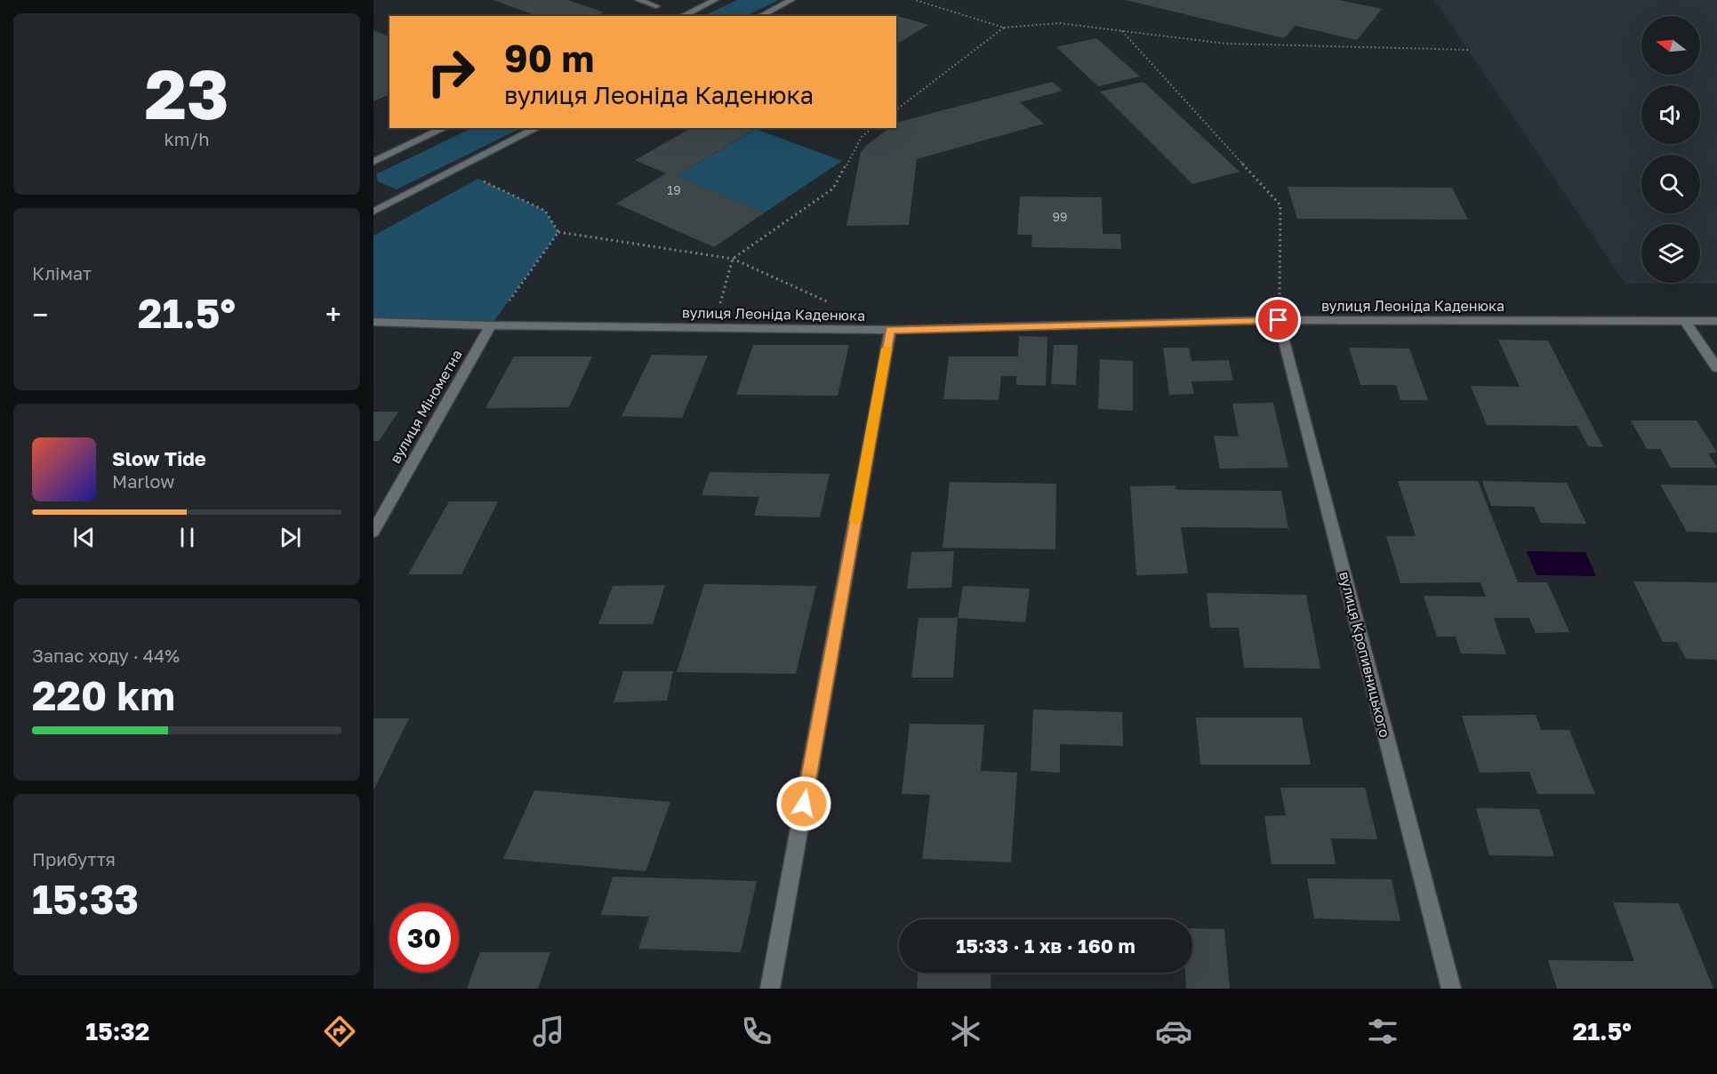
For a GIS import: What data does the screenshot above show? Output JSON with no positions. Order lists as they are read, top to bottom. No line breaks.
{"streets":{"street":["вулиця Леоніда Каденюка","вулиця Мінометна","вулиця Кропивницького"]},"crossings":[["вулиця Леоніда Каденюка","вулиця Мінометна"],["вулиця Леоніда Каденюка","вулиця Кропивницького"]],"house_numbers":["19","99"],"north":"left","page":{"tile":[["23","km/h"],"Клімат",["Запас ходу · 44%","220 km"],["Прибуття","15:33"]],"turn":["90 m","вулиця Леоніда Каденюка"],"heat":["−","21.5°","+"],"song":["Slow Tide","Marlow"],"limit":"30","trip":"15:33 · 1 хв · 160 m","tabs":["15:32","21.5°"]}}
